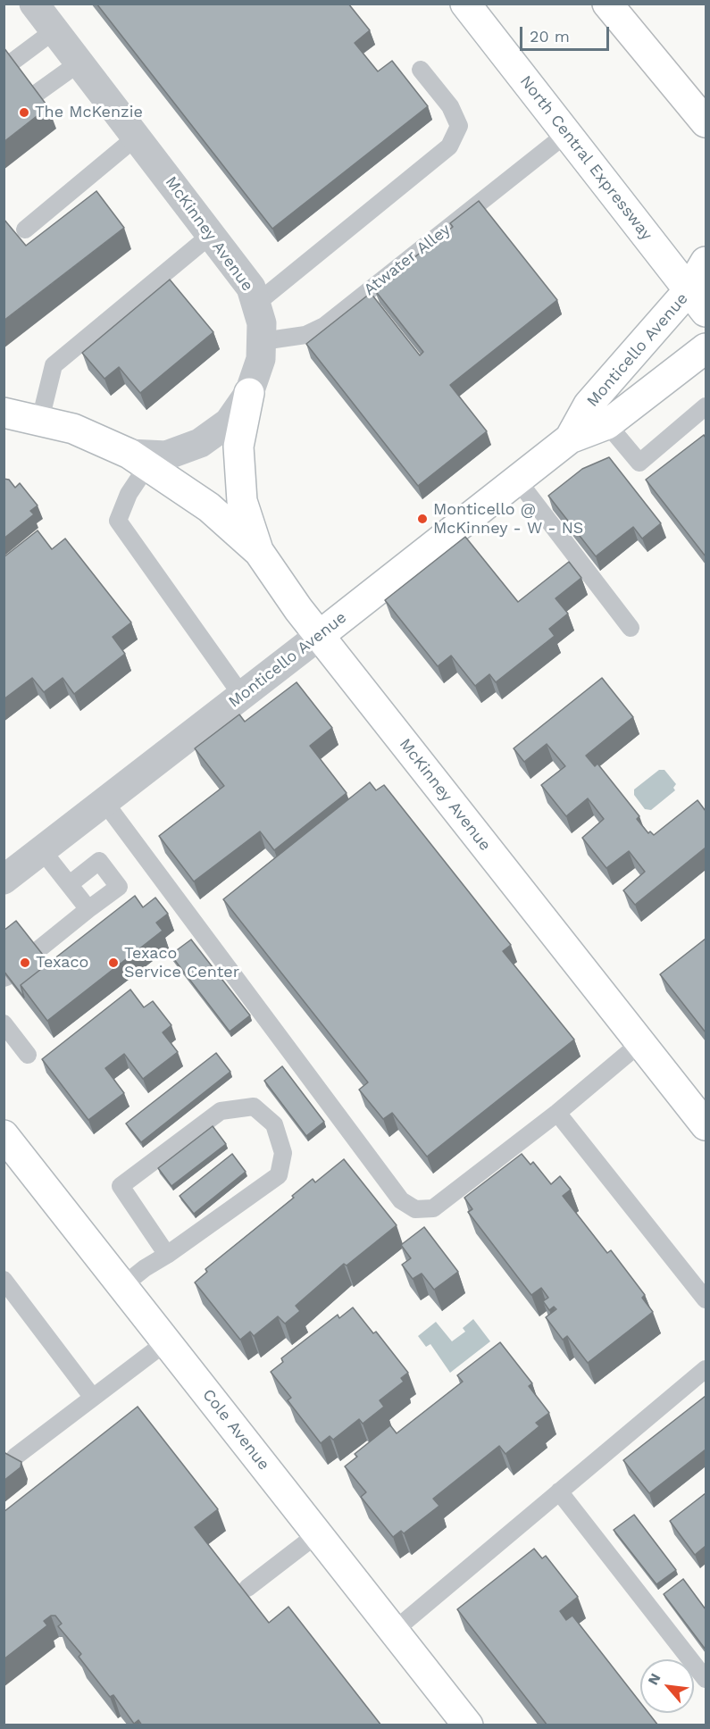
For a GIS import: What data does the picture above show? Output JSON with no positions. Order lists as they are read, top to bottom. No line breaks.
{"streets":{"main road":["North Central Expressway","McKinney Avenue","Monticello Avenue","Cole Avenue"],"lane":["Atwater Alley"]},"crossings":[["North Central Expressway","Atwater Alley"],["North Central Expressway","Monticello Avenue"],["McKinney Avenue","Atwater Alley"],["McKinney Avenue","Monticello Avenue"]],"places":["The McKenzie","Monticello @ McKinney - W - NS","Texaco","Texaco Service Center"],"scale_bar":"20 m","north":"top left"}
